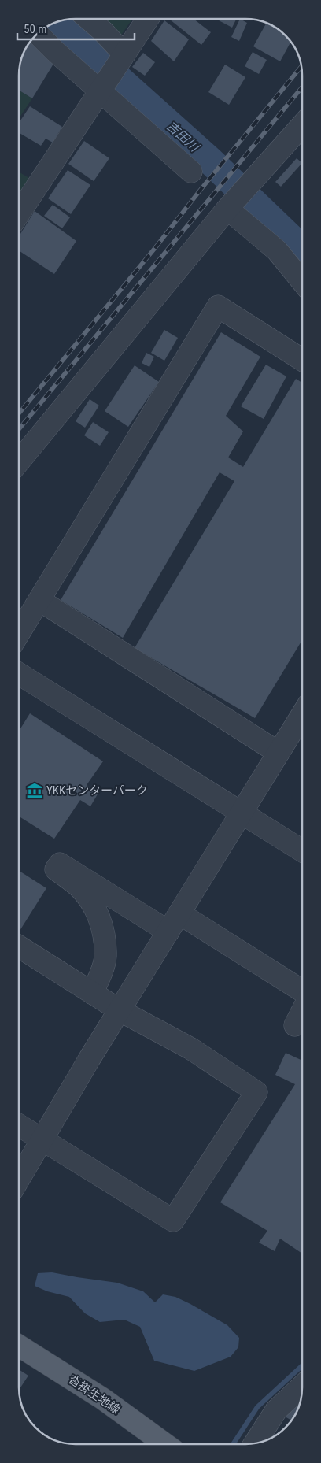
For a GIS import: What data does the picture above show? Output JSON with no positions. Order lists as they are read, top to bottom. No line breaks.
{"streets":{"main road":["沓掛生地線"]},"water":["吉田川"],"places":{"museum":["YKKセンターパーク"]},"scale_bar":"50 m"}
